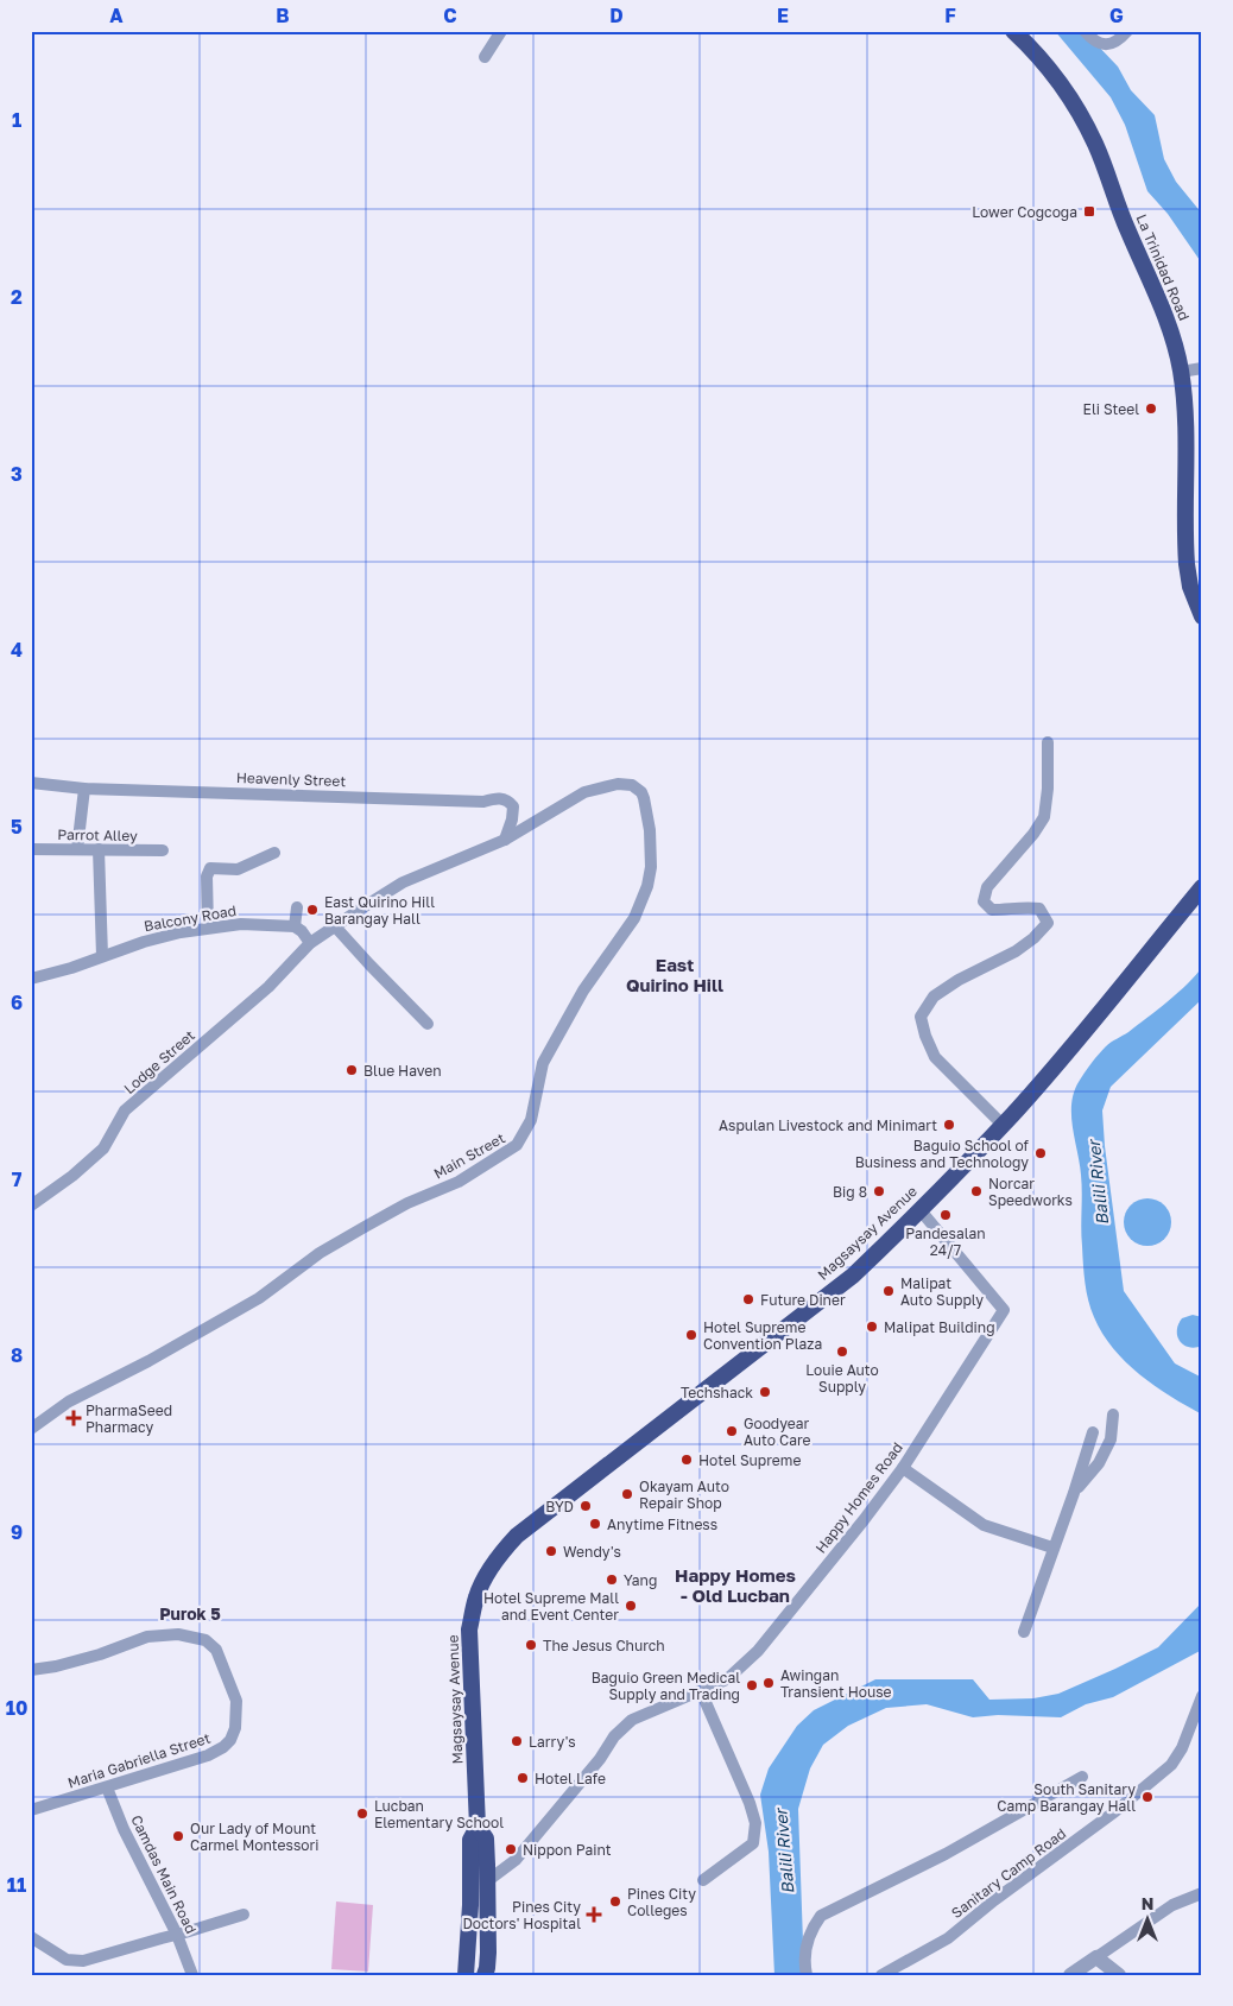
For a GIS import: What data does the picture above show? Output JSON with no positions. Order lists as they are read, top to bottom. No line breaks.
{"streets":{"highway":["La Trinidad Road","Magsaysay Avenue"],"street":["Heavenly Street","Parrot Alley","Balcony Road","Lodge Street","Main Street","Happy Homes Road","Maria Gabriella Street","Sanitary Camp Road","Camdas Main Road"]},"crossings":[["Heavenly Street","Main Street"],["Magsaysay Avenue","Happy Homes Road"],["Maria Gabriella Street","Camdas Main Road"]],"districts":["East Quirino Hill","Happy Homes - Old Lucban","Purok 5"],"water":["Balili River"],"places":{"transit":["Lower Cogcoga"],"other":["Eli Steel","East Quirino Hill Barangay Hall","Blue Haven","Aspulan Livestock and Minimart","Baguio School of Business and Technology","Big 8","Norcar Speedworks","Pandesalan 24/7","Malipat Auto Supply","Future Diner","Malipat Building","Hotel Supreme Convention Plaza","Louie Auto Supply","Techshack","Goodyear Auto Care","Hotel Supreme","Okayam Auto Repair Shop","BYD","Anytime Fitness","Wendy's","Yang","Hotel Supreme Mall and Event Center","The Jesus Church","Awingan Transient House","Baguio Green Medical Supply and Trading","Larry's","Hotel Lafe","South Sanitary Camp Barangay Hall","Lucban Elementary School","Our Lady of Mount Carmel Montessori","Nippon Paint","Pines City Colleges"],"health":["PharmaSeed Pharmacy","Pines City Doctors' Hospital"]},"north":"top","grid":{"columns":["A","B","C","D","E","F","G"],"rows":["1","2","3","4","5","6","7","8","9","10","11"]}}
